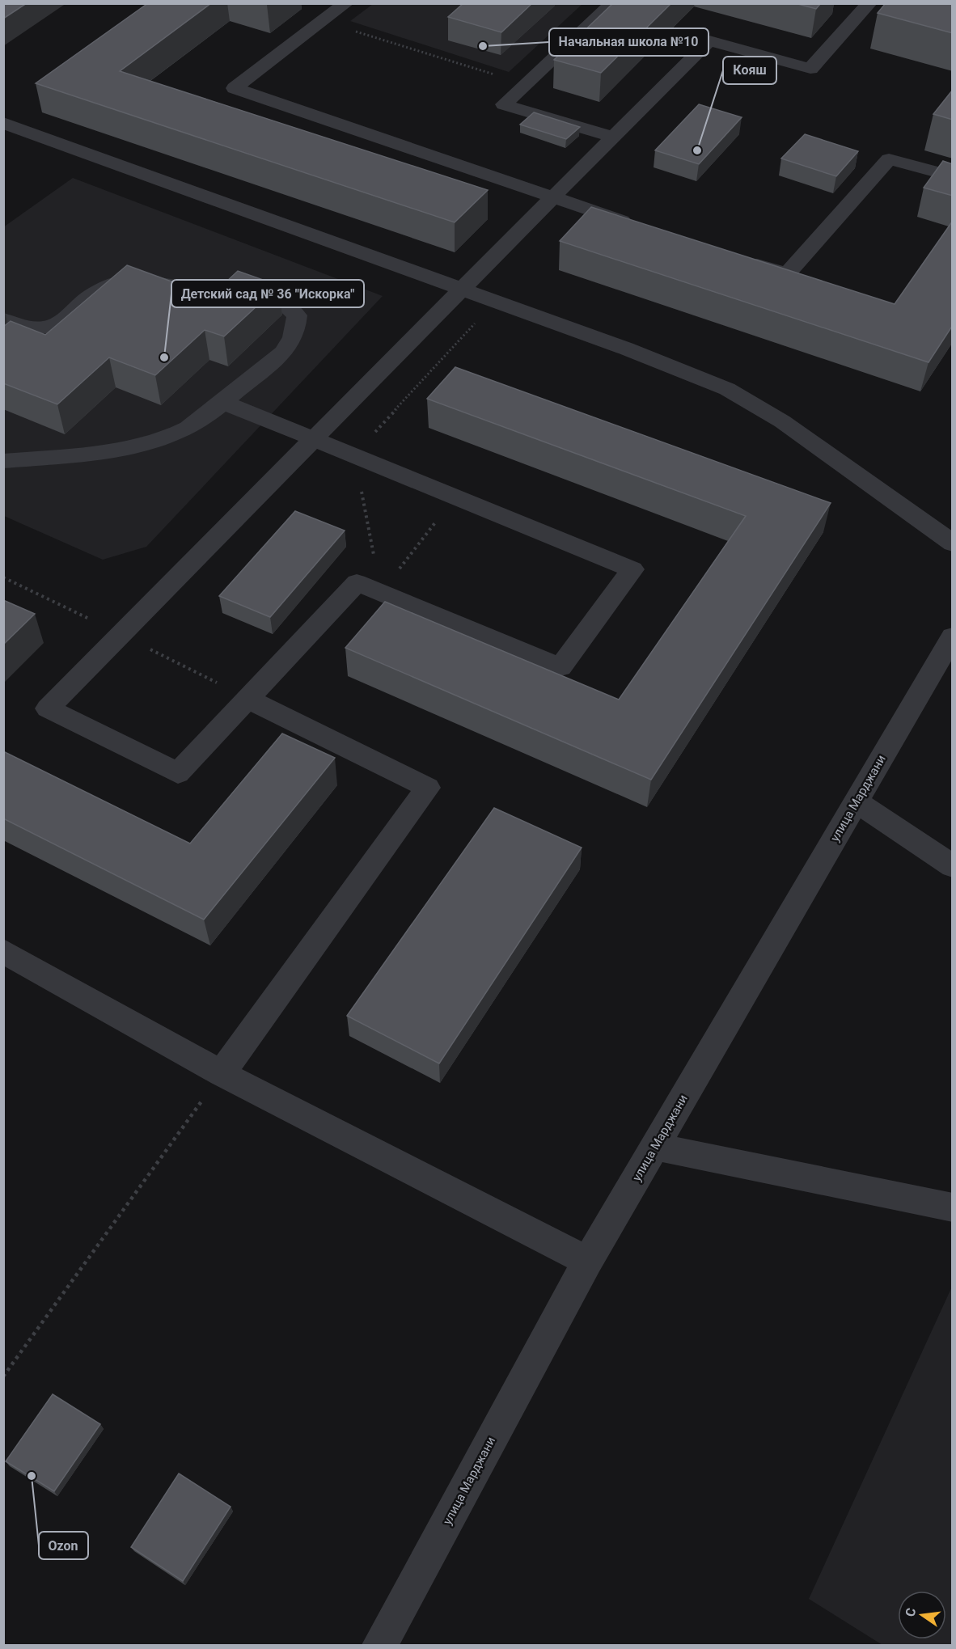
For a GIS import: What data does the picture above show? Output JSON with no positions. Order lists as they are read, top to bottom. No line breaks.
{"streets":{"street":["улица Марджани"]},"places":["Начальная школа №10","Кояш","Детский сад № 36 \"Искорка\"","Ozon"],"north":"left"}
